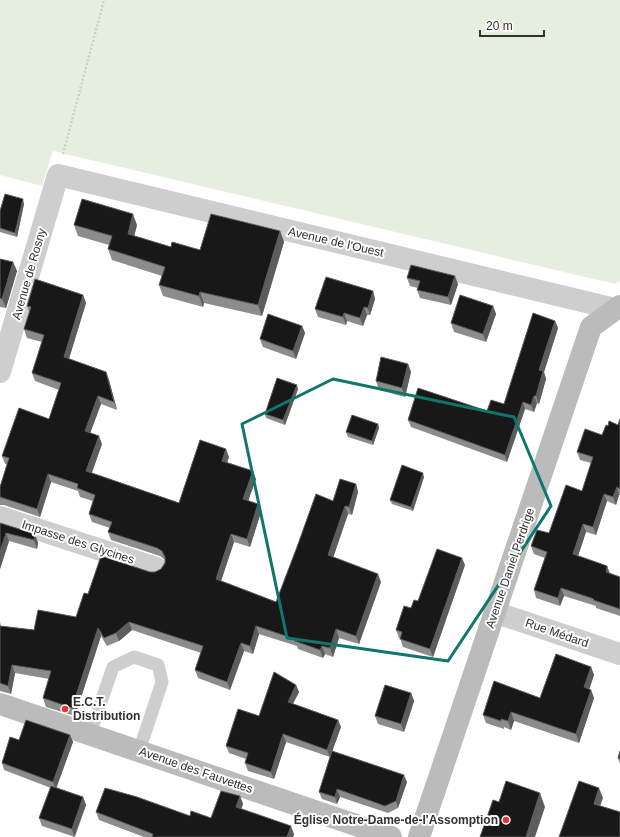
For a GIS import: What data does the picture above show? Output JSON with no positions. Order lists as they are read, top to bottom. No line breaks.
{"streets":{"street":["Avenue de l'Ouest","Avenue de Rosny","Impasse des Glycines","Avenue Daniel Perdrige","Rue Médard","Avenue des Fauvettes"]},"crossings":[["Avenue de l'Ouest","Avenue de Rosny"],["Avenue de l'Ouest","Avenue Daniel Perdrige"],["Avenue Daniel Perdrige","Rue Médard"]],"places":["E.C.T. Distribution","Église Notre-Dame-de-l'Assomption"],"scale_bar":"20 m"}
